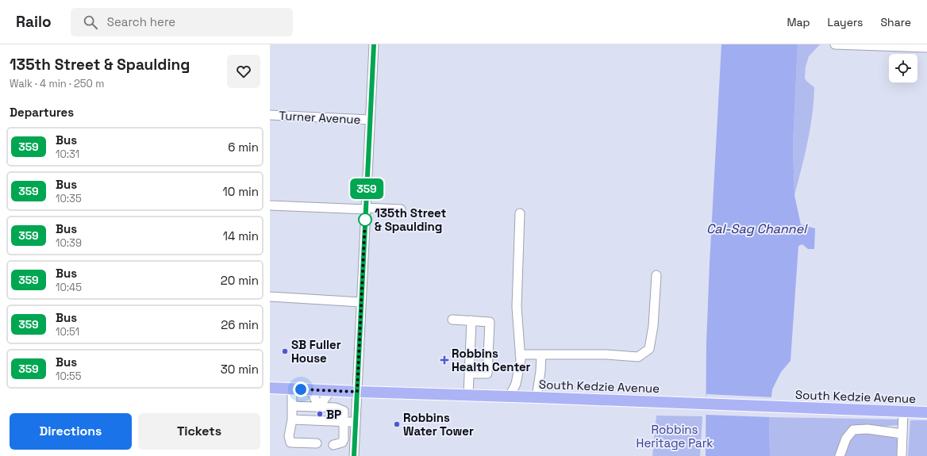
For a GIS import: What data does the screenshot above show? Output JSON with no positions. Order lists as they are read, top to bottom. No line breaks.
{"streets":{"main road":["South Kedzie Avenue"],"street":["Turner Avenue"]},"water":["Cal-Sag Channel"],"parks":["Robbins Heritage Park"],"places":{"other":["135th Street & Spaulding","SB Fuller House","BP","Robbins Water Tower"],"health":["Robbins Health Center"]},"lines":["bus line 359"],"page":{"header":"Railo","search":"Search here","nav":["Map","Layers","Share"],"heading":[["135th Street & Spaulding","Walk · 4 min · 250 m"],"Departures"],"on_map":"359","list":[{"mark":"359","name":"Bus","note":"10:31","value":"6 min"},{"mark":"359","name":"Bus","note":"10:35","value":"10 min"},{"mark":"359","name":"Bus","note":"10:39","value":"14 min"},{"mark":"359","name":"Bus","note":"10:45","value":"20 min"},{"mark":"359","name":"Bus","note":"10:51","value":"26 min"},{"mark":"359","name":"Bus","note":"10:55","value":"30 min"}],"buttons":["Directions","Tickets"]}}
